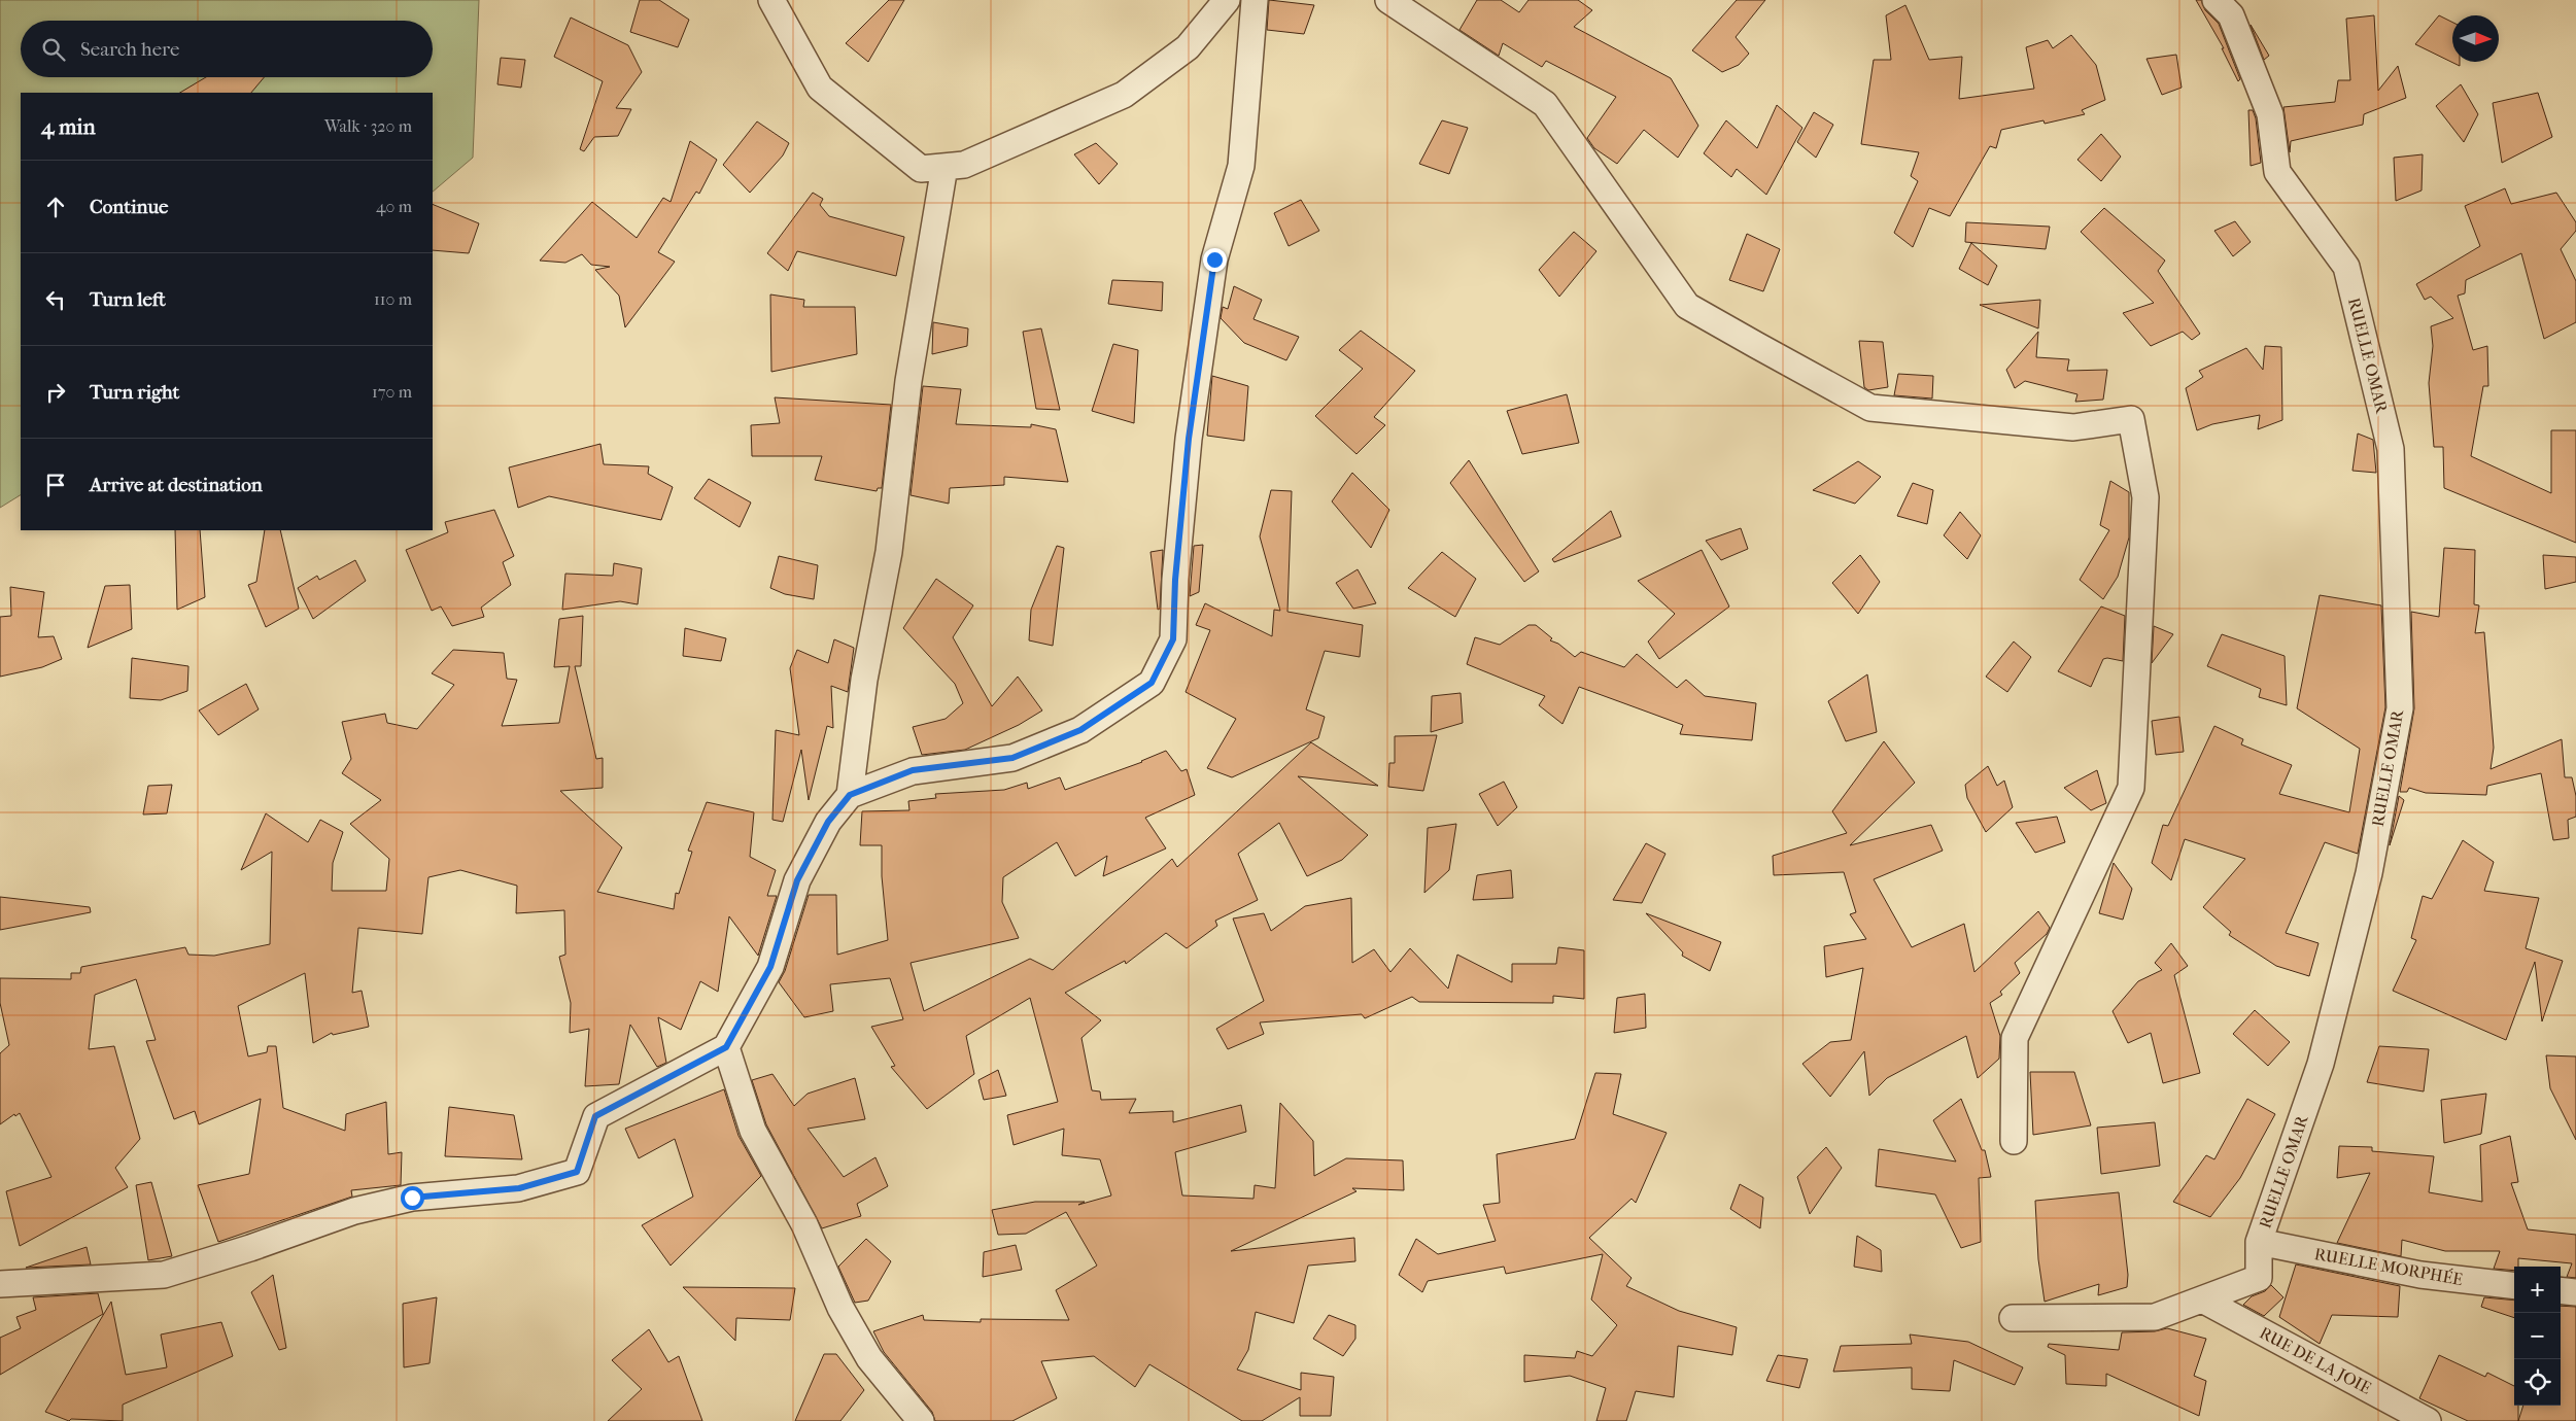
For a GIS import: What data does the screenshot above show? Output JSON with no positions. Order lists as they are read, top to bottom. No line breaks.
{"streets":{"street":["RUELLE OMAR","RUELLE MORPHÉE","RUE DE LA JOIE"]},"crossings":[["RUELLE OMAR","RUELLE MORPHÉE"],["RUELLE OMAR","RUE DE LA JOIE"]],"north":"right","page":{"search":"Search here","heading":["4 min","Walk · 320 m"],"list":[["Continue","40 m"],["Turn left","110 m"],["Turn right","170 m"],"Arrive at destination"],"map_buttons":["+","−"]}}
